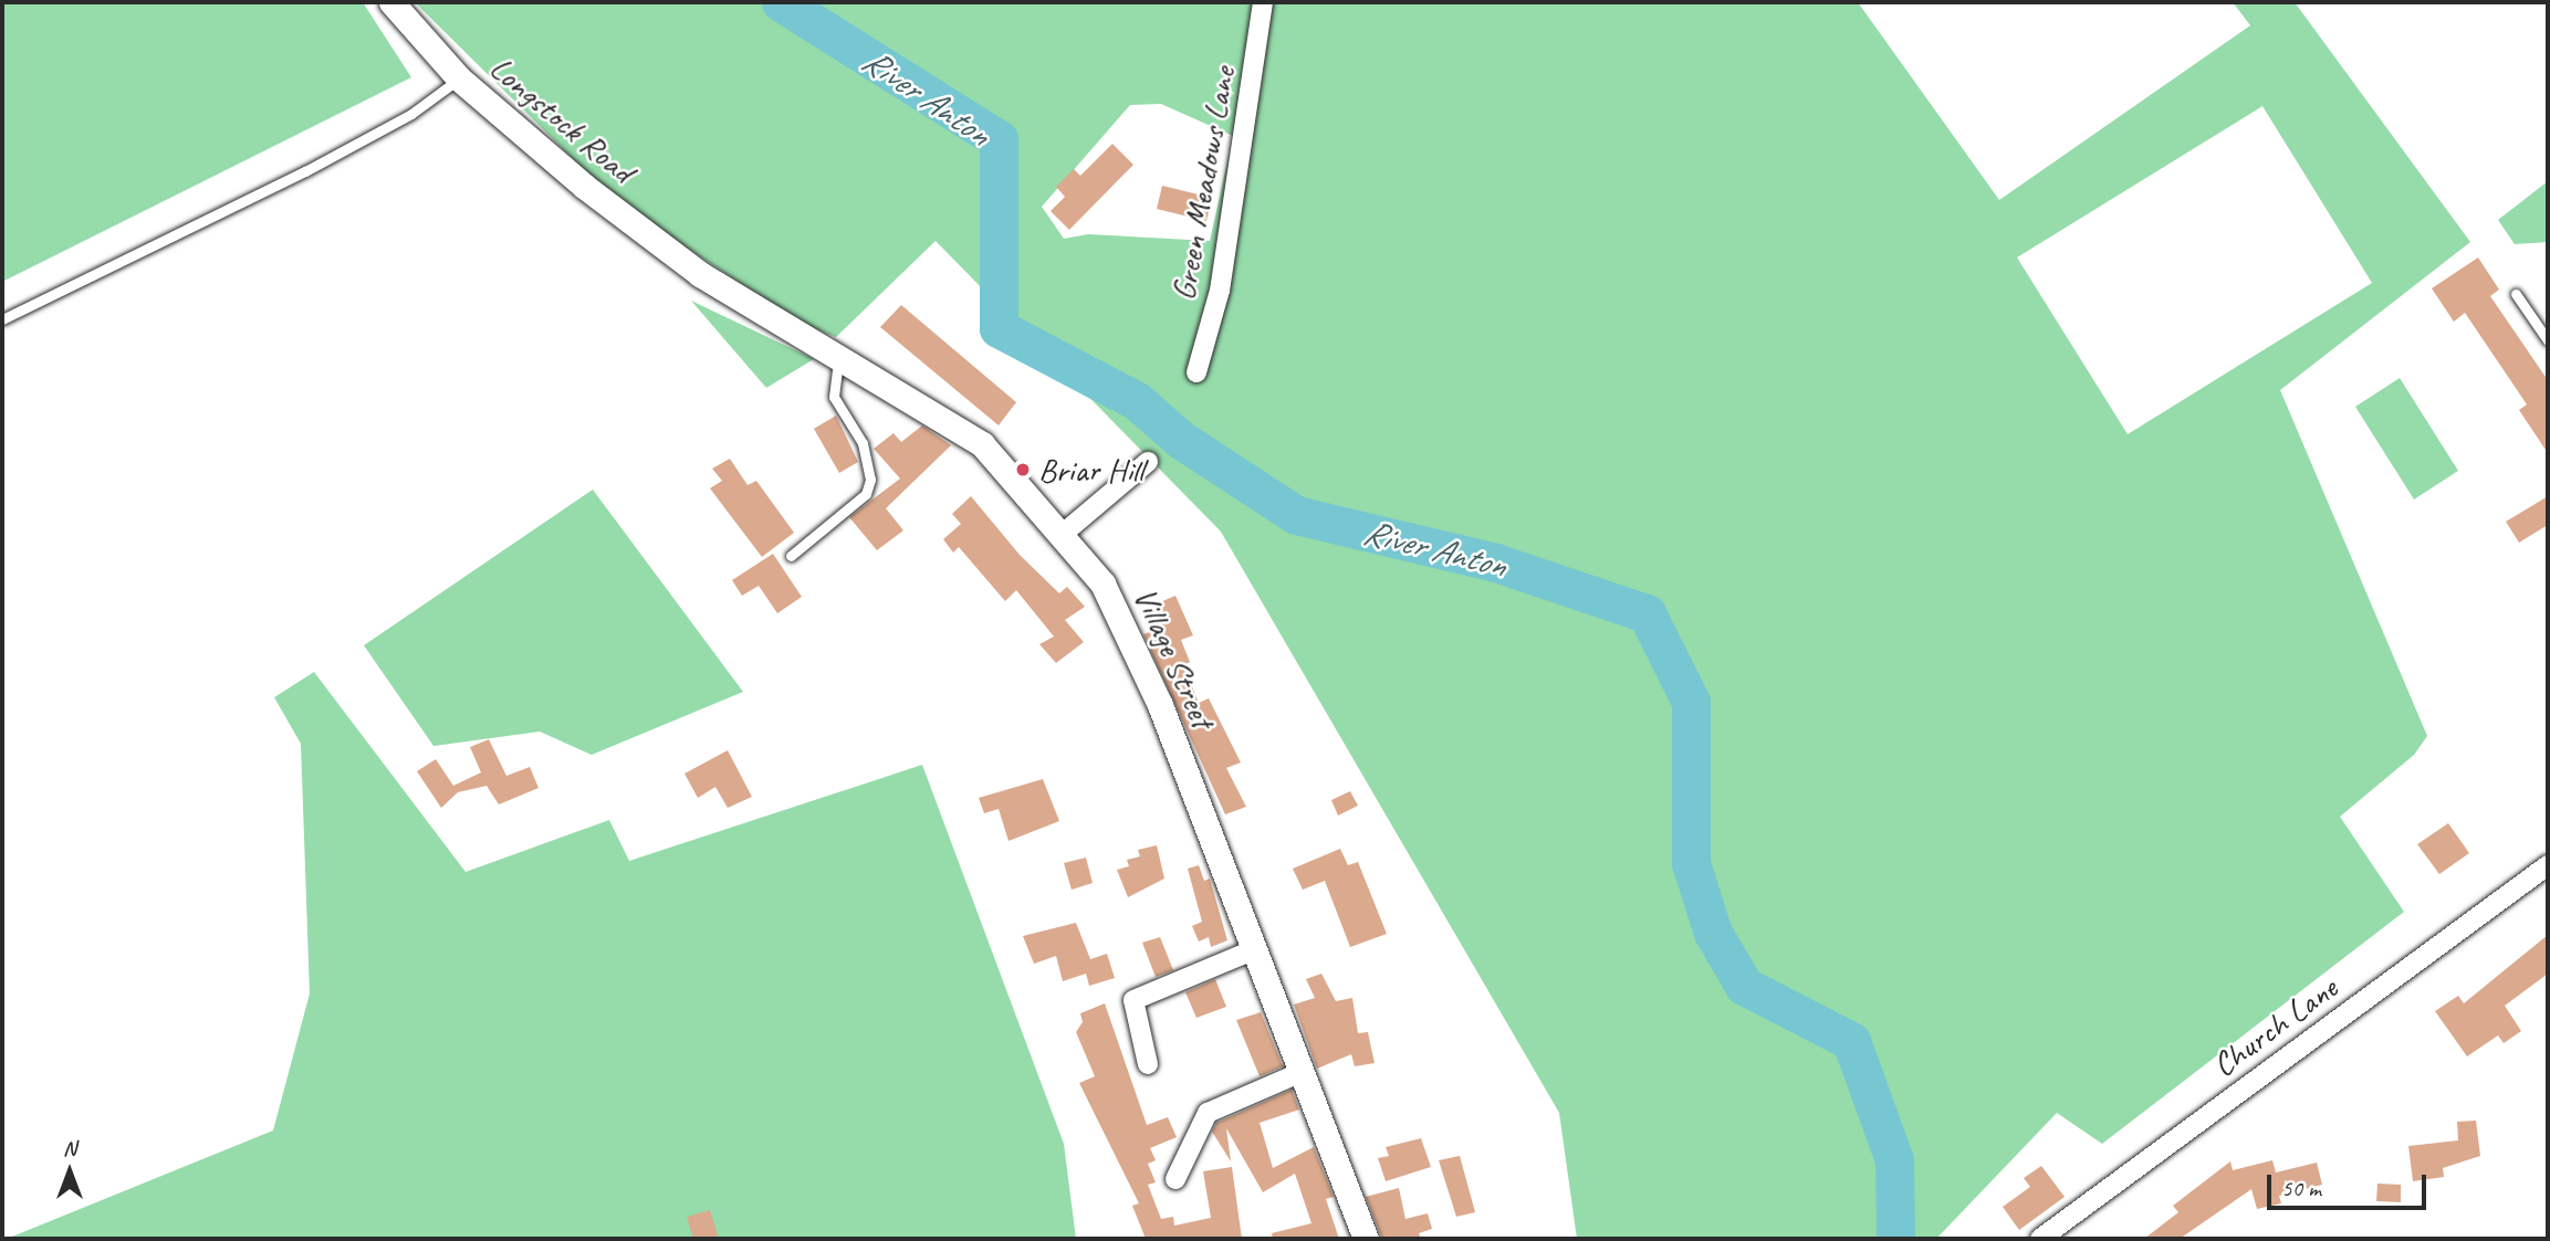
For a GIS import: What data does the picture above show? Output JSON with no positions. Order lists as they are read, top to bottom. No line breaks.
{"streets":{"street":["Longstock Road","Green Meadows Lane","Village Street","Church Lane"]},"crossings":[["Longstock Road","Village Street"]],"water":["River Anton"],"places":["Briar Hill"],"scale_bar":"50 m","north":"top"}
